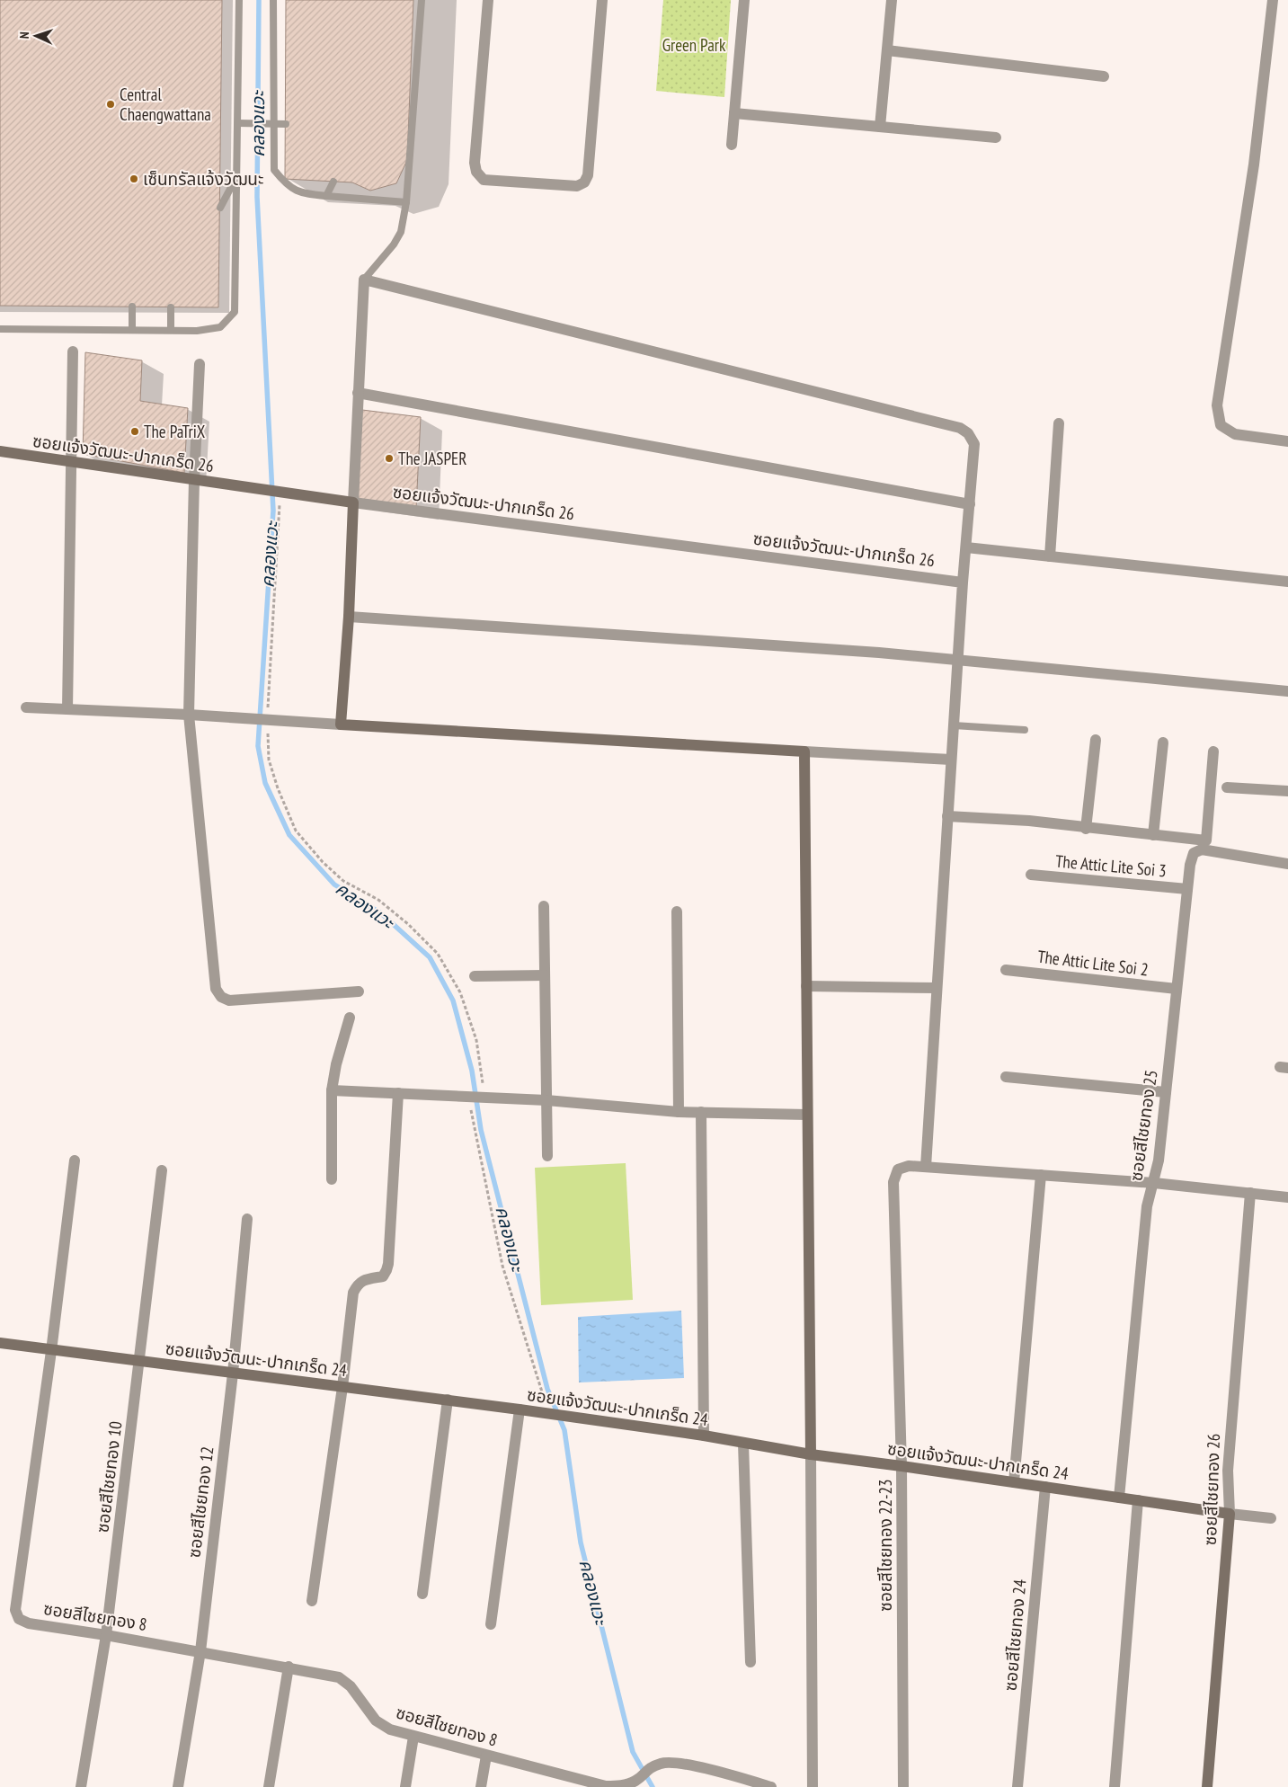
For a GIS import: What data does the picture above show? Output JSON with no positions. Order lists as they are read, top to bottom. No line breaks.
{"streets":{"street":["ซอยแจ้งวัฒนะ-ปากเกร็ด 26","The Attic Lite Soi 3","The Attic Lite Soi 2","ซอยสีไชยทอง 25","ซอยแจ้งวัฒนะ-ปากเกร็ด 24","ซอยสีไชยทอง 10","ซอยสีไชยทอง 26","ซอยสีไชยทอง 12","ซอยสีไชยทอง 22-23","ซอยสีไชยทอง 8","ซอยสีไชยทอง 24"]},"crossings":[["The Attic Lite Soi 3","ซอยสีไชยทอง 25"],["The Attic Lite Soi 2","ซอยสีไชยทอง 25"],["ซอยสีไชยทอง 25","ซอยแจ้งวัฒนะ-ปากเกร็ด 24"],["ซอยแจ้งวัฒนะ-ปากเกร็ด 24","ซอยสีไชยทอง 10"],["ซอยแจ้งวัฒนะ-ปากเกร็ด 24","ซอยสีไชยทอง 26"],["ซอยแจ้งวัฒนะ-ปากเกร็ด 24","ซอยสีไชยทอง 12"],["ซอยแจ้งวัฒนะ-ปากเกร็ด 24","ซอยสีไชยทอง 22-23"],["ซอยแจ้งวัฒนะ-ปากเกร็ด 24","ซอยสีไชยทอง 8"],["ซอยแจ้งวัฒนะ-ปากเกร็ด 24","ซอยสีไชยทอง 24"],["ซอยสีไชยทอง 10","ซอยสีไชยทอง 8"],["ซอยสีไชยทอง 12","ซอยสีไชยทอง 8"]],"water":["คลองแวะ"],"parks":["Green Park"],"places":["Central Chaengwattana","เซ็นทรัลแจ้งวัฒนะ","The PaTriX","The JASPER"],"north":"left"}
